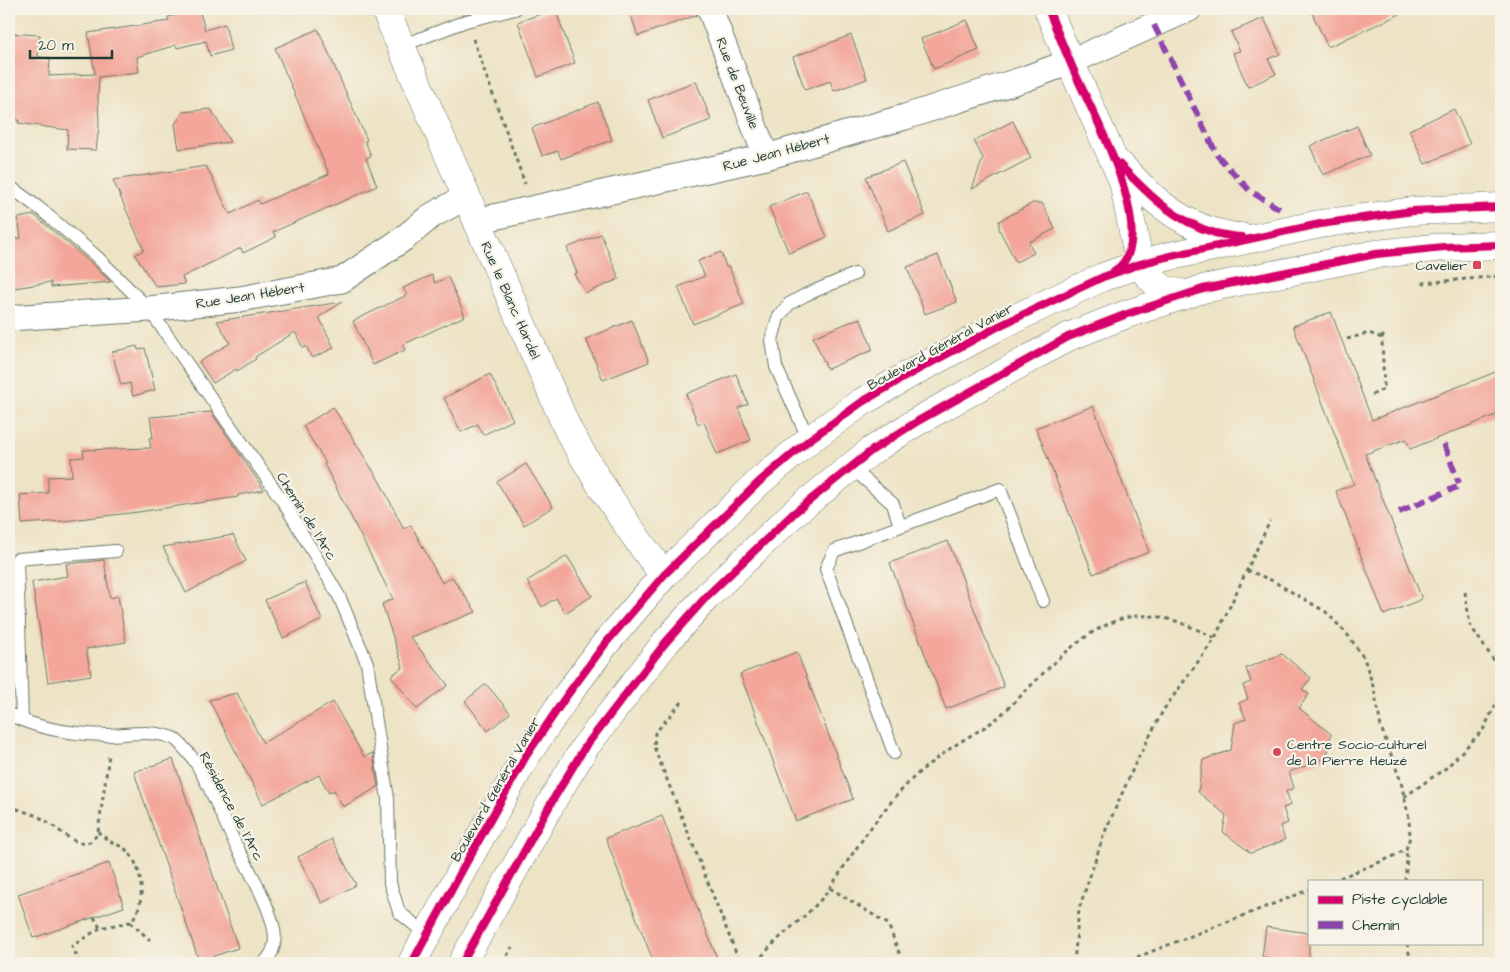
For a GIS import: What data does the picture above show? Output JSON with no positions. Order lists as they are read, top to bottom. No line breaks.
{"streets":{"street":["Rue de Beuville","Rue Jean Hébert","Rue le Blanc Hardel","Boulevard Général Vanier"],"lane":["Chemin de l'Arc","Résidence de l'Arc"]},"crossings":[["Rue de Beuville","Rue Jean Hébert"],["Rue Jean Hébert","Rue le Blanc Hardel"],["Rue Jean Hébert","Chemin de l'Arc"],["Rue le Blanc Hardel","Boulevard Général Vanier"],["Boulevard Général Vanier","Chemin de l'Arc"]],"places":{"transit":["Cavelier"],"other":["Centre Socio-culturel de la Pierre Heuzé"]},"legend":["Piste cyclable","Chemin"],"scale_bar":"20 m"}
